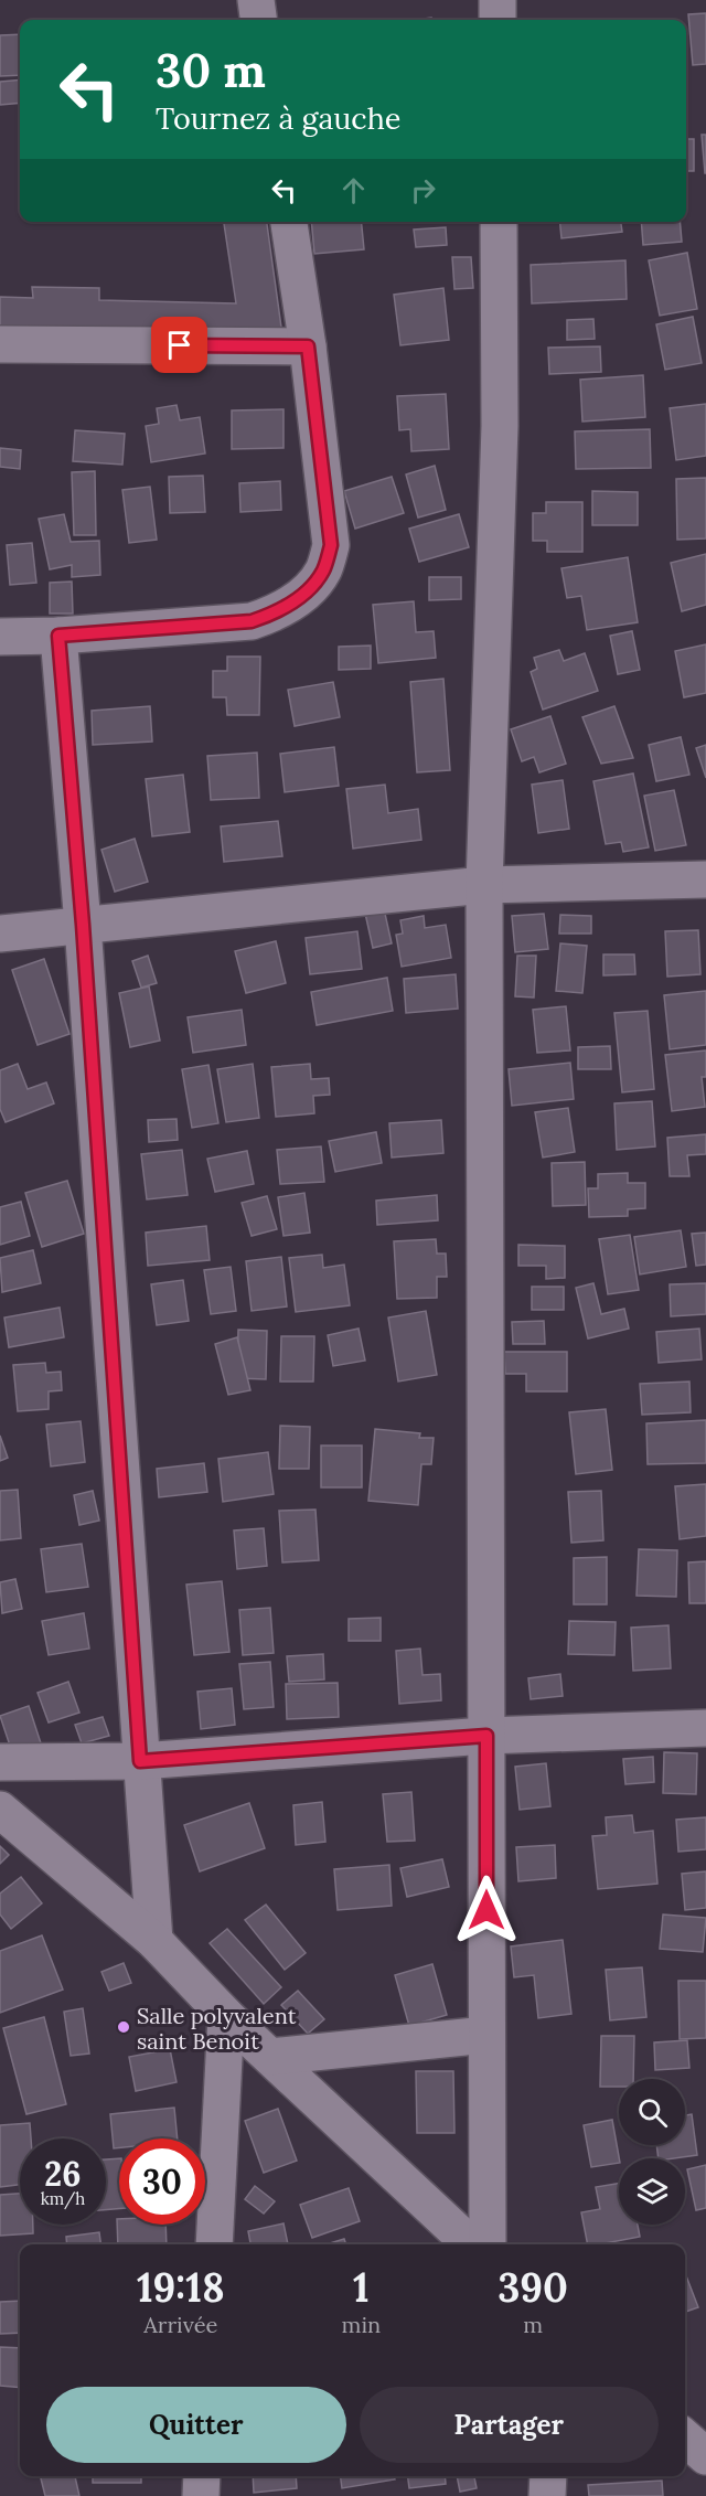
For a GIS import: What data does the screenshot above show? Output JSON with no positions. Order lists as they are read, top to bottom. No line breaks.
{"places":["Salle polyvalent saint Benoit"],"page":{"turn":["30 m","Tournez à gauche"],"speed":"26 km/h","limit":"30","eta":["19:18","Arrivée","1","min","390","m"],"buttons":["Quitter","Partager"]}}
